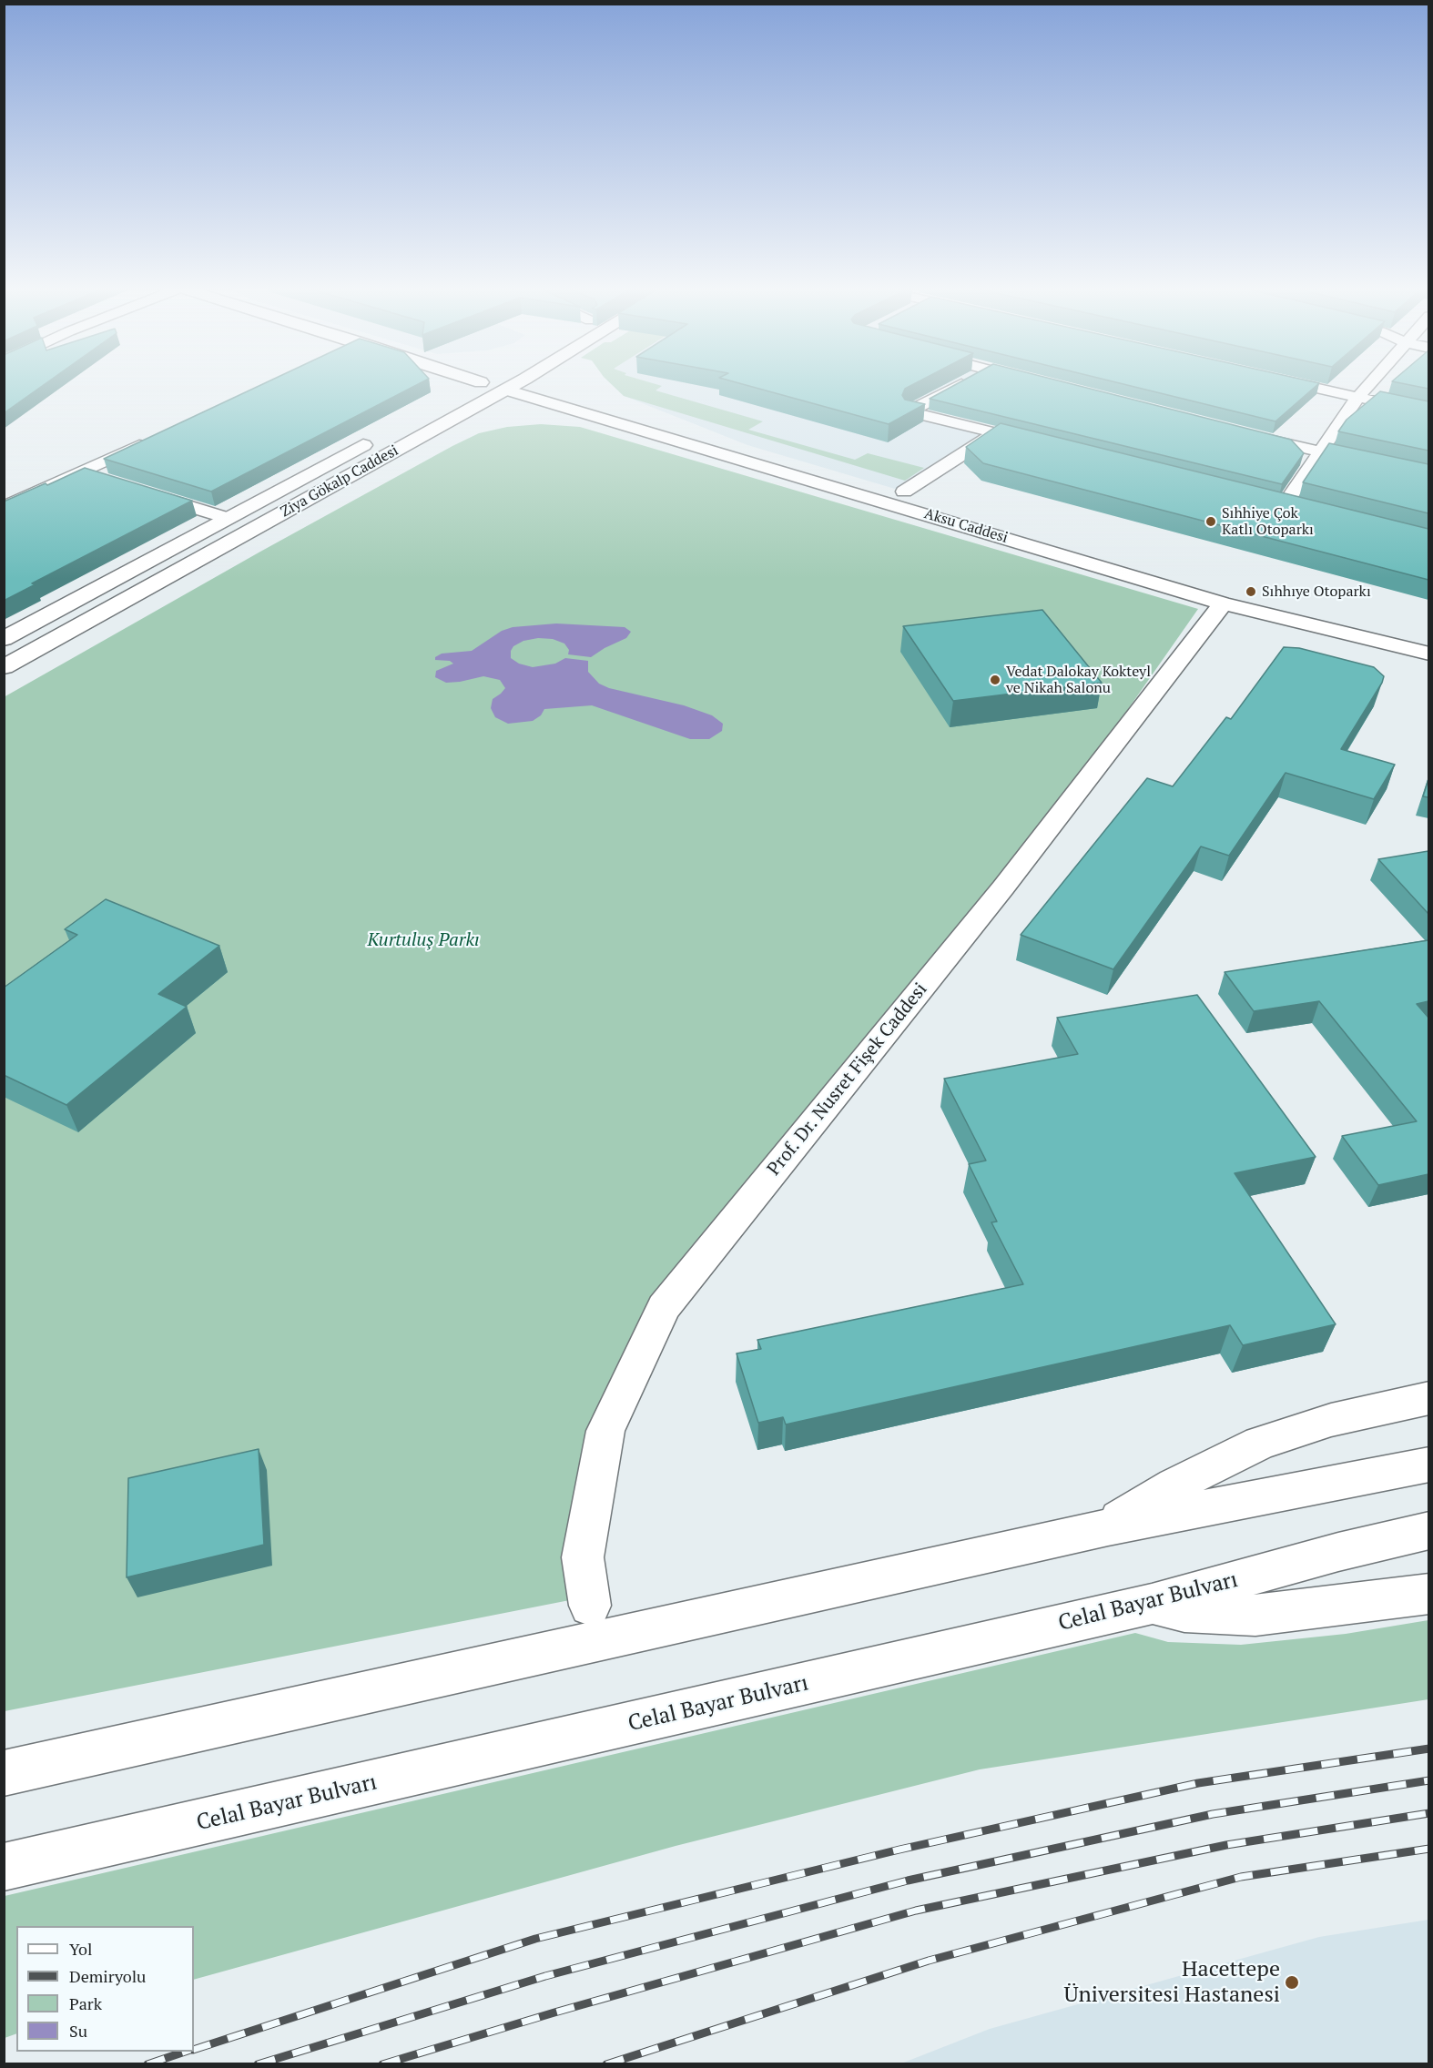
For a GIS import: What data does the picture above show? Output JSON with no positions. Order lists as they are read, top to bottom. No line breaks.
{"streets":{"main road":["Ziya Gökalp Caddesi","Aksu Caddesi","Prof. Dr. Nusret Fişek Caddesi","Celal Bayar Bulvarı"]},"crossings":[["Aksu Caddesi","Prof. Dr. Nusret Fişek Caddesi"]],"parks":["Kurtuluş Parkı"],"places":["Sıhhiye Çok Katlı Otoparkı","Sıhhıye Otoparkı","Vedat Dalokay Kokteyl ve Nikah Salonu","Hacettepe Üniversitesi Hastanesi"],"legend":["Yol","Demiryolu","Park","Su"]}
